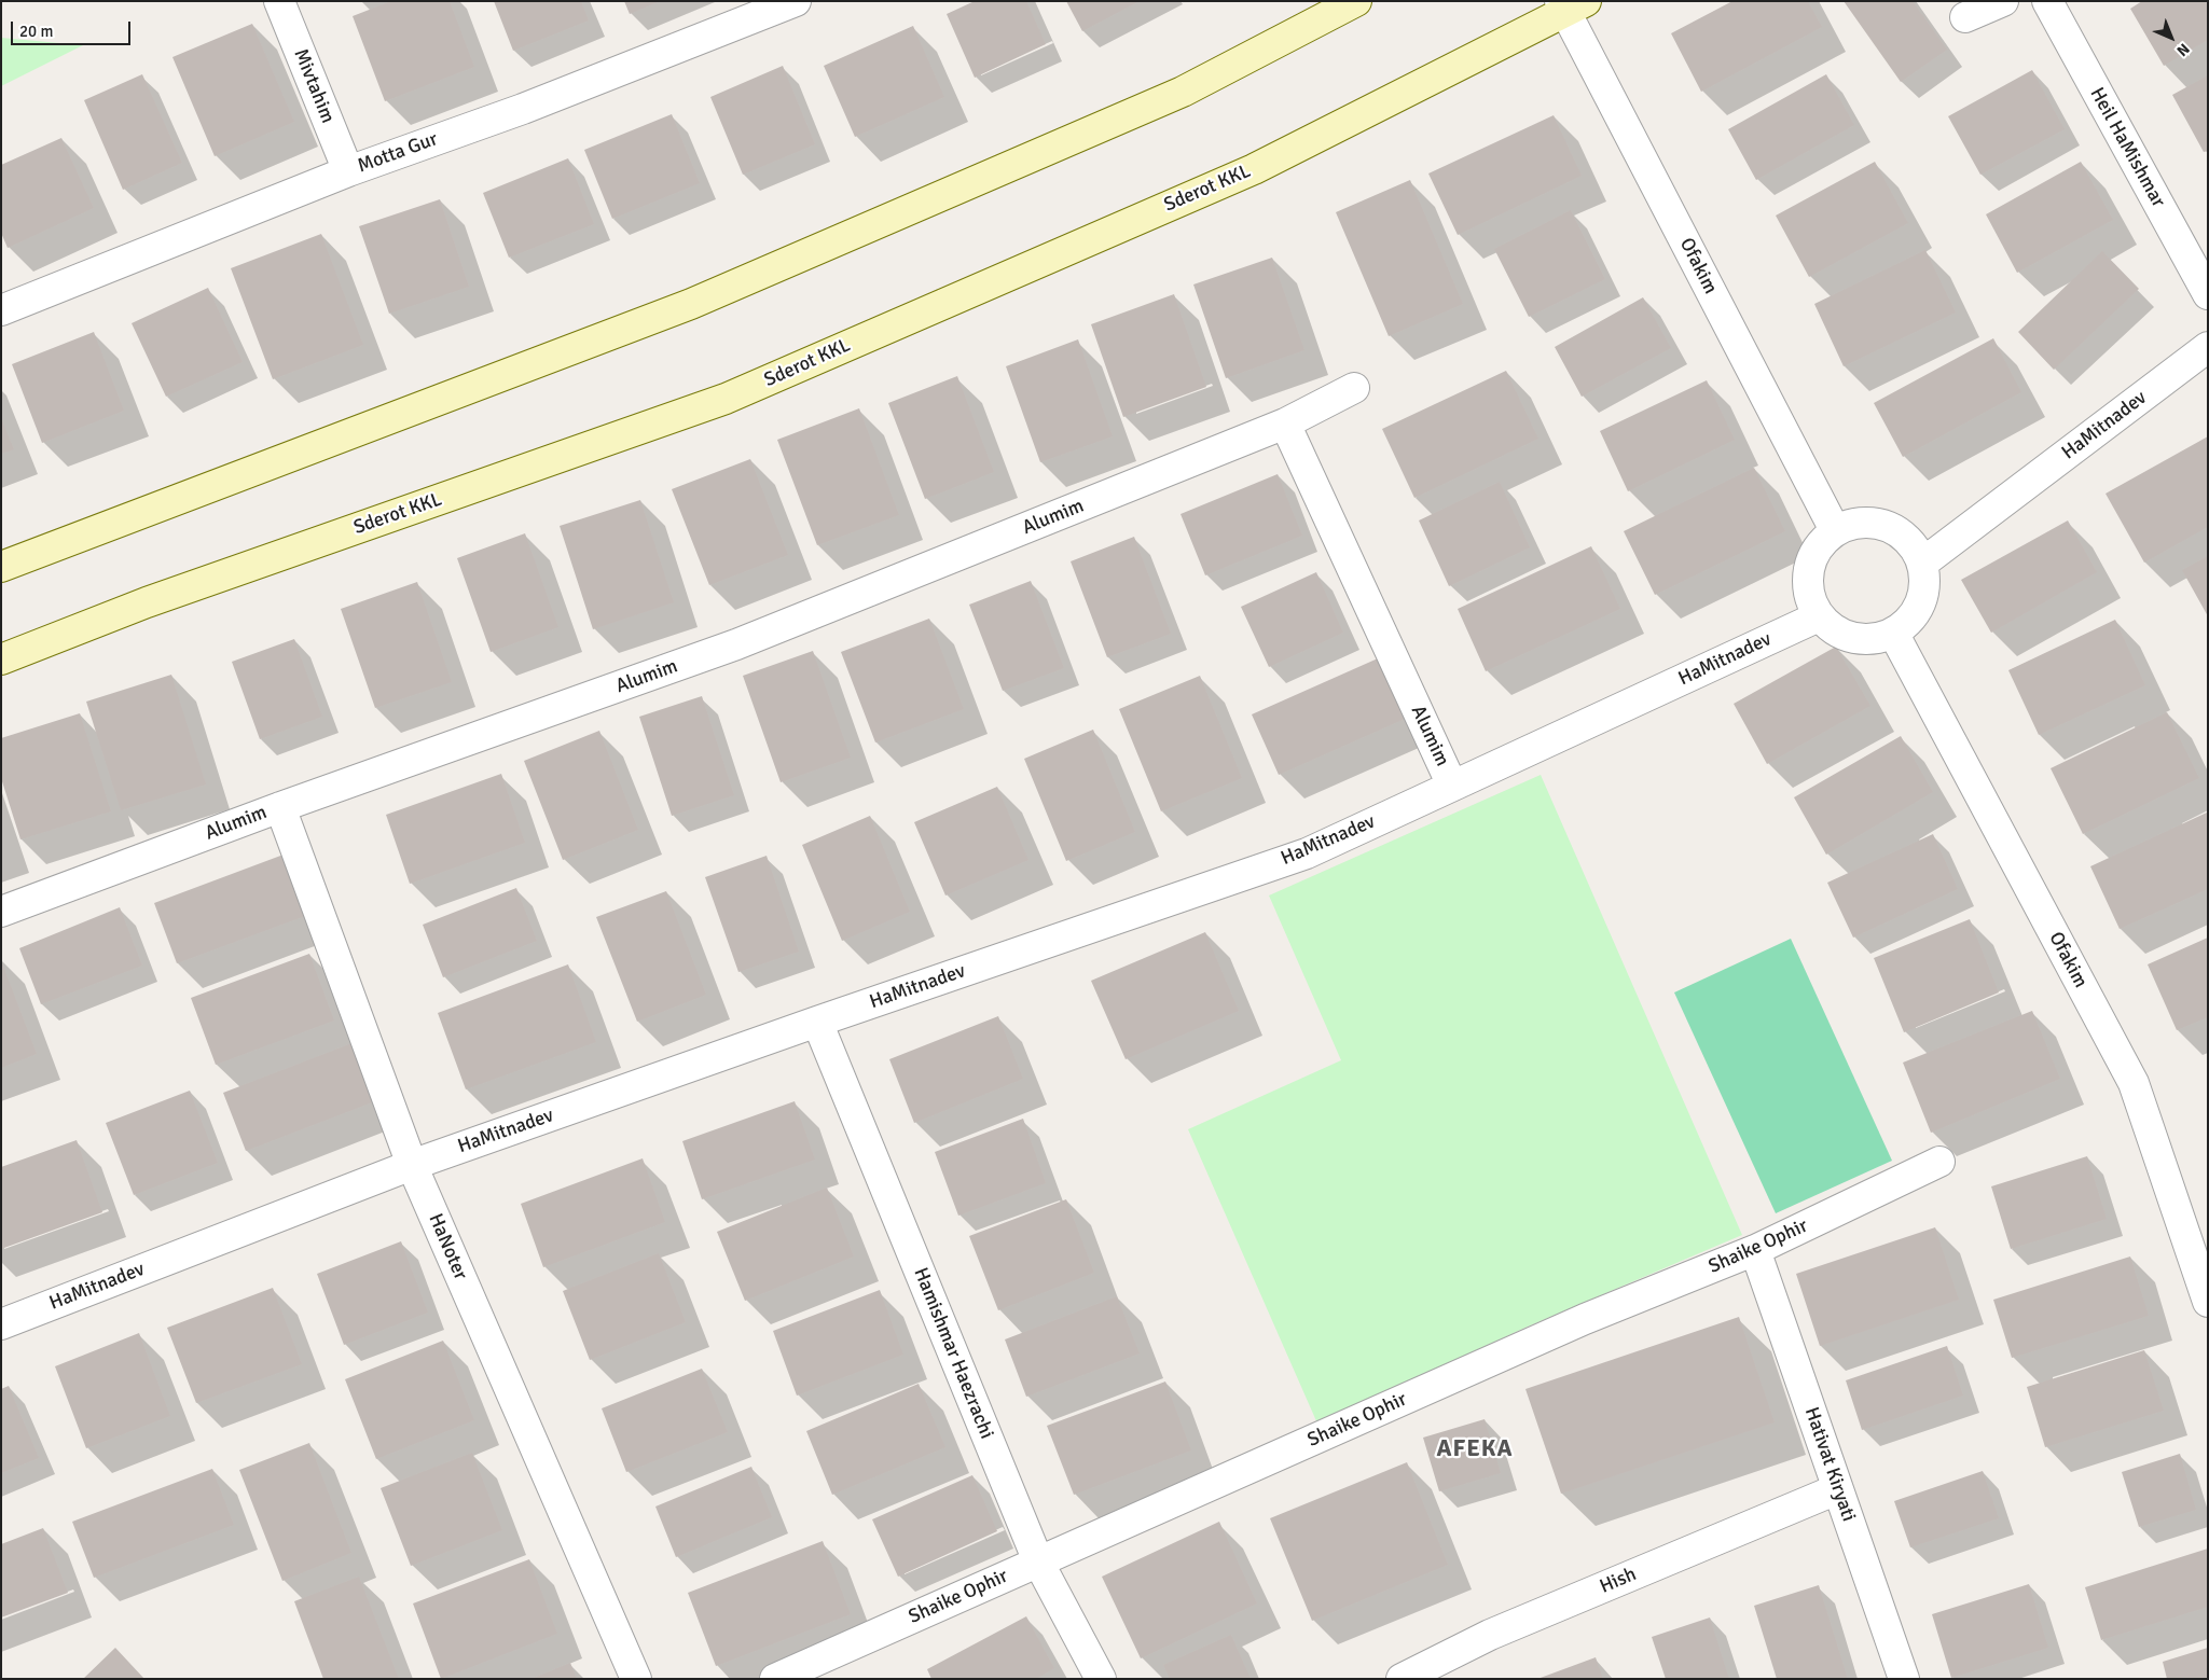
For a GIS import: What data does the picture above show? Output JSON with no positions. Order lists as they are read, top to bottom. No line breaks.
{"streets":{"main road":["Sderot KKL"],"street":["Mivtahim","Heil HaMishmar","Motta Gur","Ofakim","HaMitnadev","Alumim","HaNoter","Shaike Ophir","Hamishmar Haezrachi","Hativat Kiryati","Hish"]},"crossings":[["Mivtahim","Motta Gur"],["Sderot KKL","Ofakim"],["Ofakim","HaMitnadev"],["HaMitnadev","Alumim"],["HaMitnadev","HaNoter"],["HaMitnadev","Hamishmar Haezrachi"],["Alumim","HaNoter"],["Shaike Ophir","Hamishmar Haezrachi"],["Shaike Ophir","Hativat Kiryati"],["Hativat Kiryati","Hish"]],"districts":["AFEKA"],"scale_bar":"20 m","north":"bottom right"}
